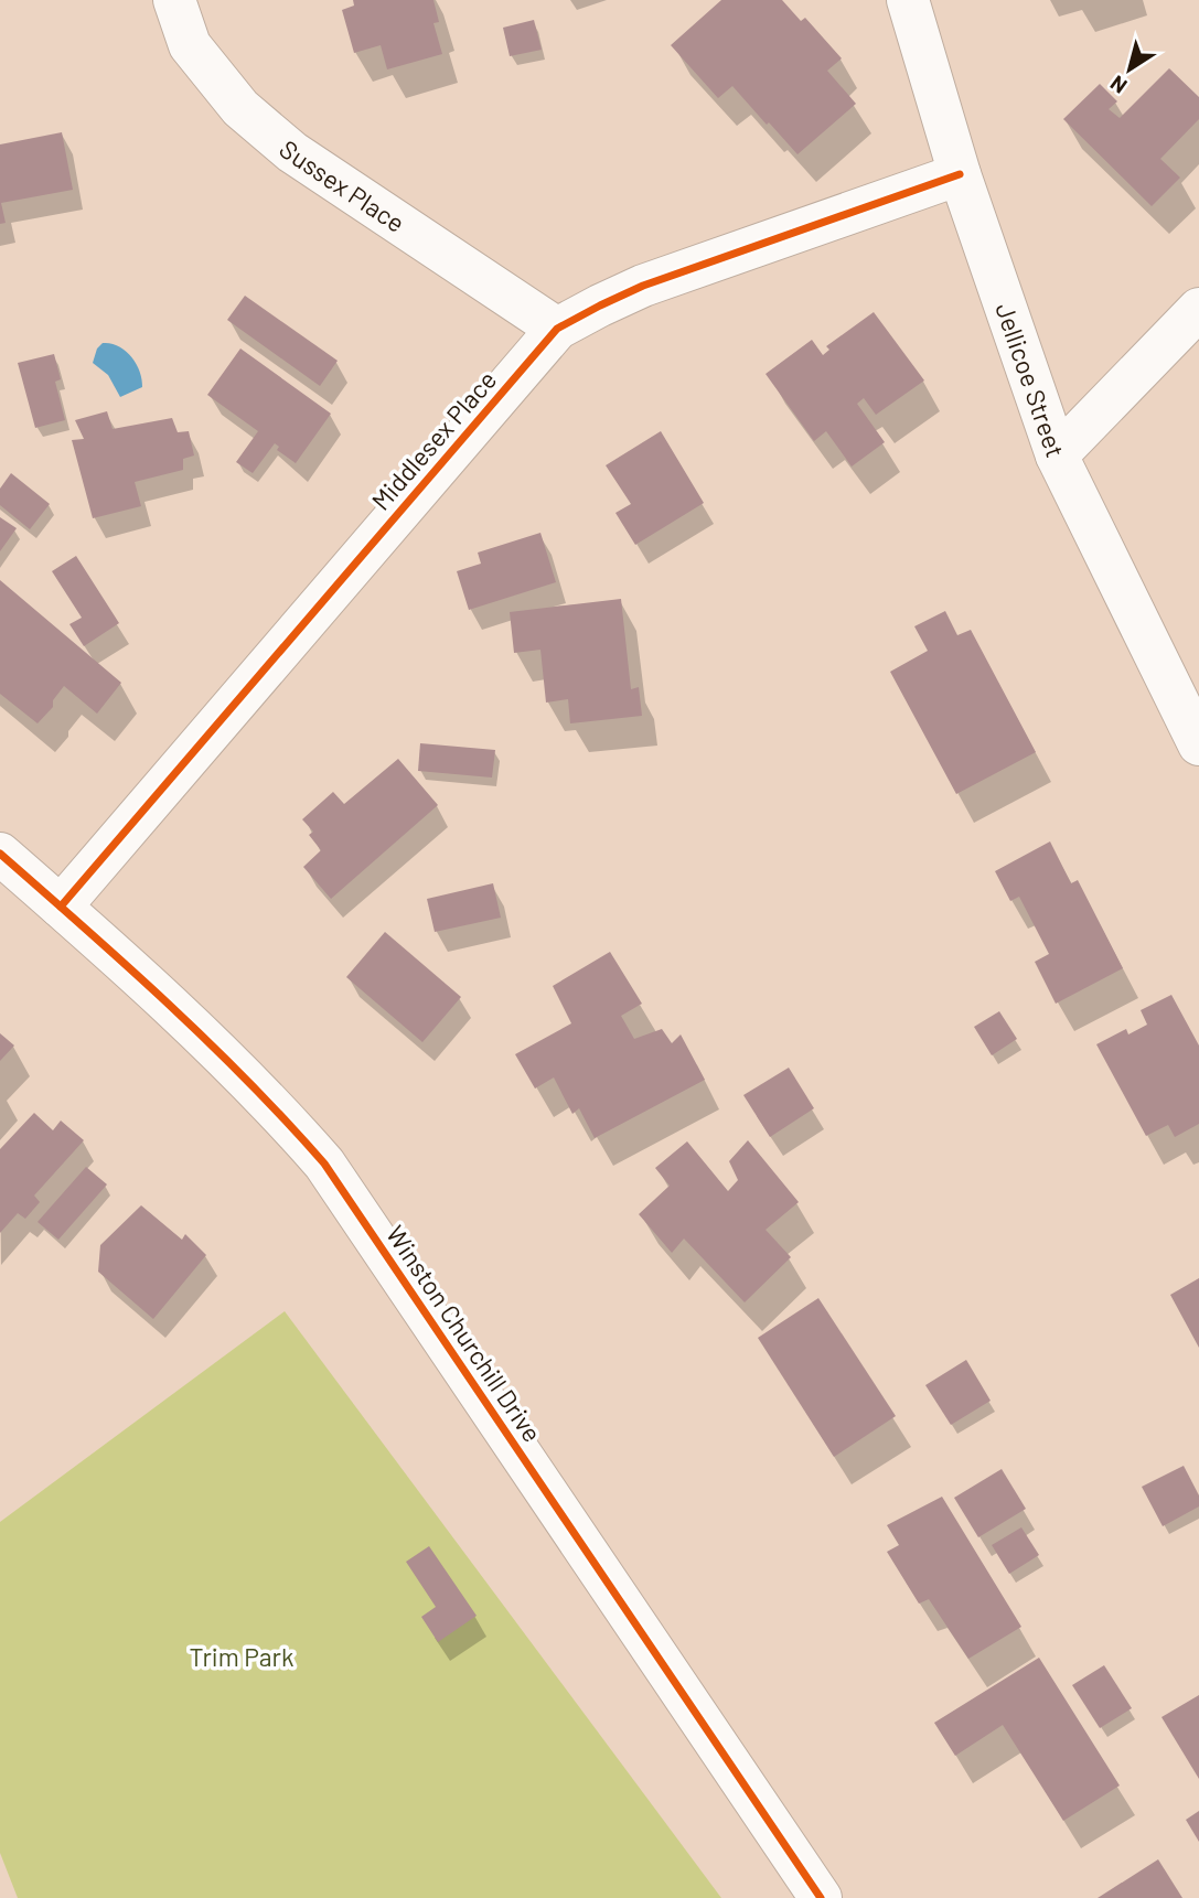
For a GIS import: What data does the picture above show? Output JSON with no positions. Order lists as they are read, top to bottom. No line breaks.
{"streets":{"street":["Sussex Place","Jellicoe Street","Middlesex Place","Winston Churchill Drive"]},"crossings":[["Sussex Place","Middlesex Place"],["Jellicoe Street","Middlesex Place"],["Middlesex Place","Winston Churchill Drive"]],"parks":["Trim Park"],"north":"bottom left"}
